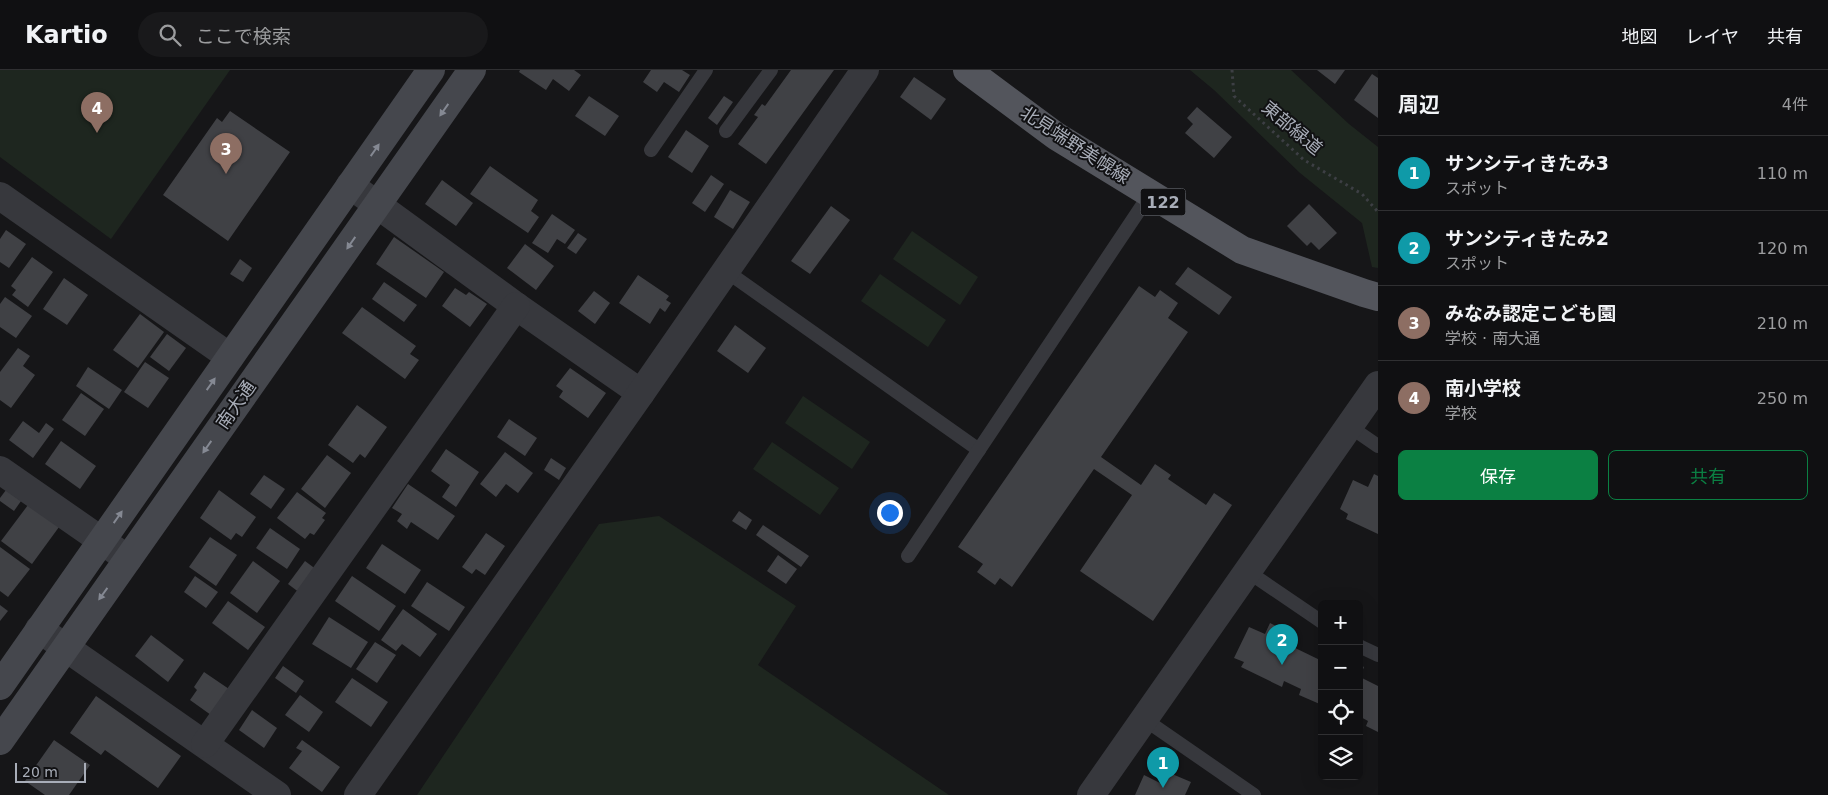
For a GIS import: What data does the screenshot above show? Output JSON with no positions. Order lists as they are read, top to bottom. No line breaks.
{"streets":{"main road":["北見端野美幌線","122"],"street":["南大通"],"path":["東部緑道"]},"scale_bar":"20 m","page":{"header":"Kartio","search":"ここで検索","nav":["地図","レイヤ","共有"],"heading":["周辺","4件"],"pins":["4","3","2","1"],"list":[{"mark":"1","name":"サンシティきたみ3","note":"スポット","value":"110 m"},{"mark":"2","name":"サンシティきたみ2","note":"スポット","value":"120 m"},{"mark":"3","name":"みなみ認定こども園","note":"学校 · 南大通","value":"210 m"},{"mark":"4","name":"南小学校","note":"学校","value":"250 m"}],"buttons":["保存","共有"],"map_buttons":["+","−"],"scale":"20 m"}}
